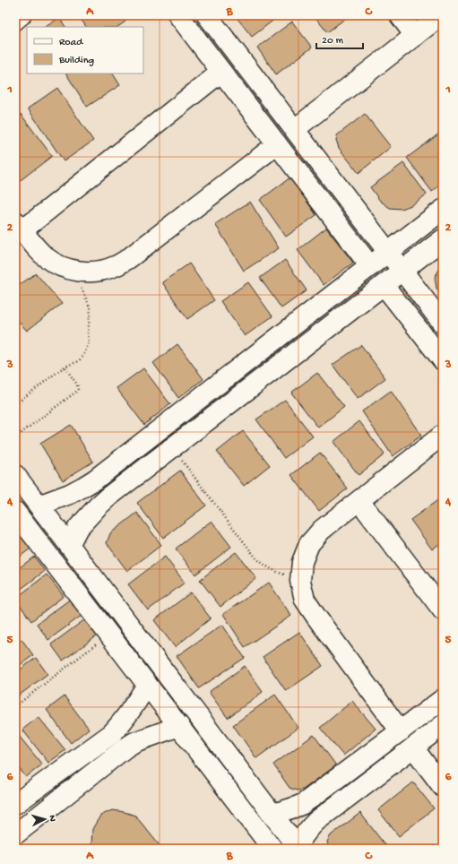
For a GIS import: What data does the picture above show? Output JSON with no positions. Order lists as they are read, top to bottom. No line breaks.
{"legend":["Road","Building"],"scale_bar":"20 m","north":"right","grid":{"columns":["A","B","C"],"rows":["1","2","3","4","5","6"]}}
